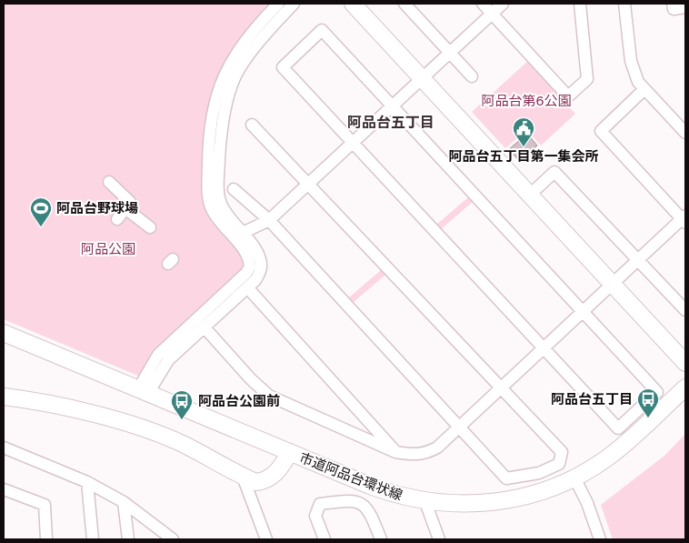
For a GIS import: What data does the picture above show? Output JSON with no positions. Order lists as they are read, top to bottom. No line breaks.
{"streets":{"street":["市道阿品台環状線"]},"districts":["阿品台五丁目"],"parks":["阿品台第6公園","阿品公園"],"places":{"public building":["阿品台五丁目第一集会所"],"sports":["阿品台野球場"],"bus stop":["阿品台五丁目","阿品台公園前"]}}
